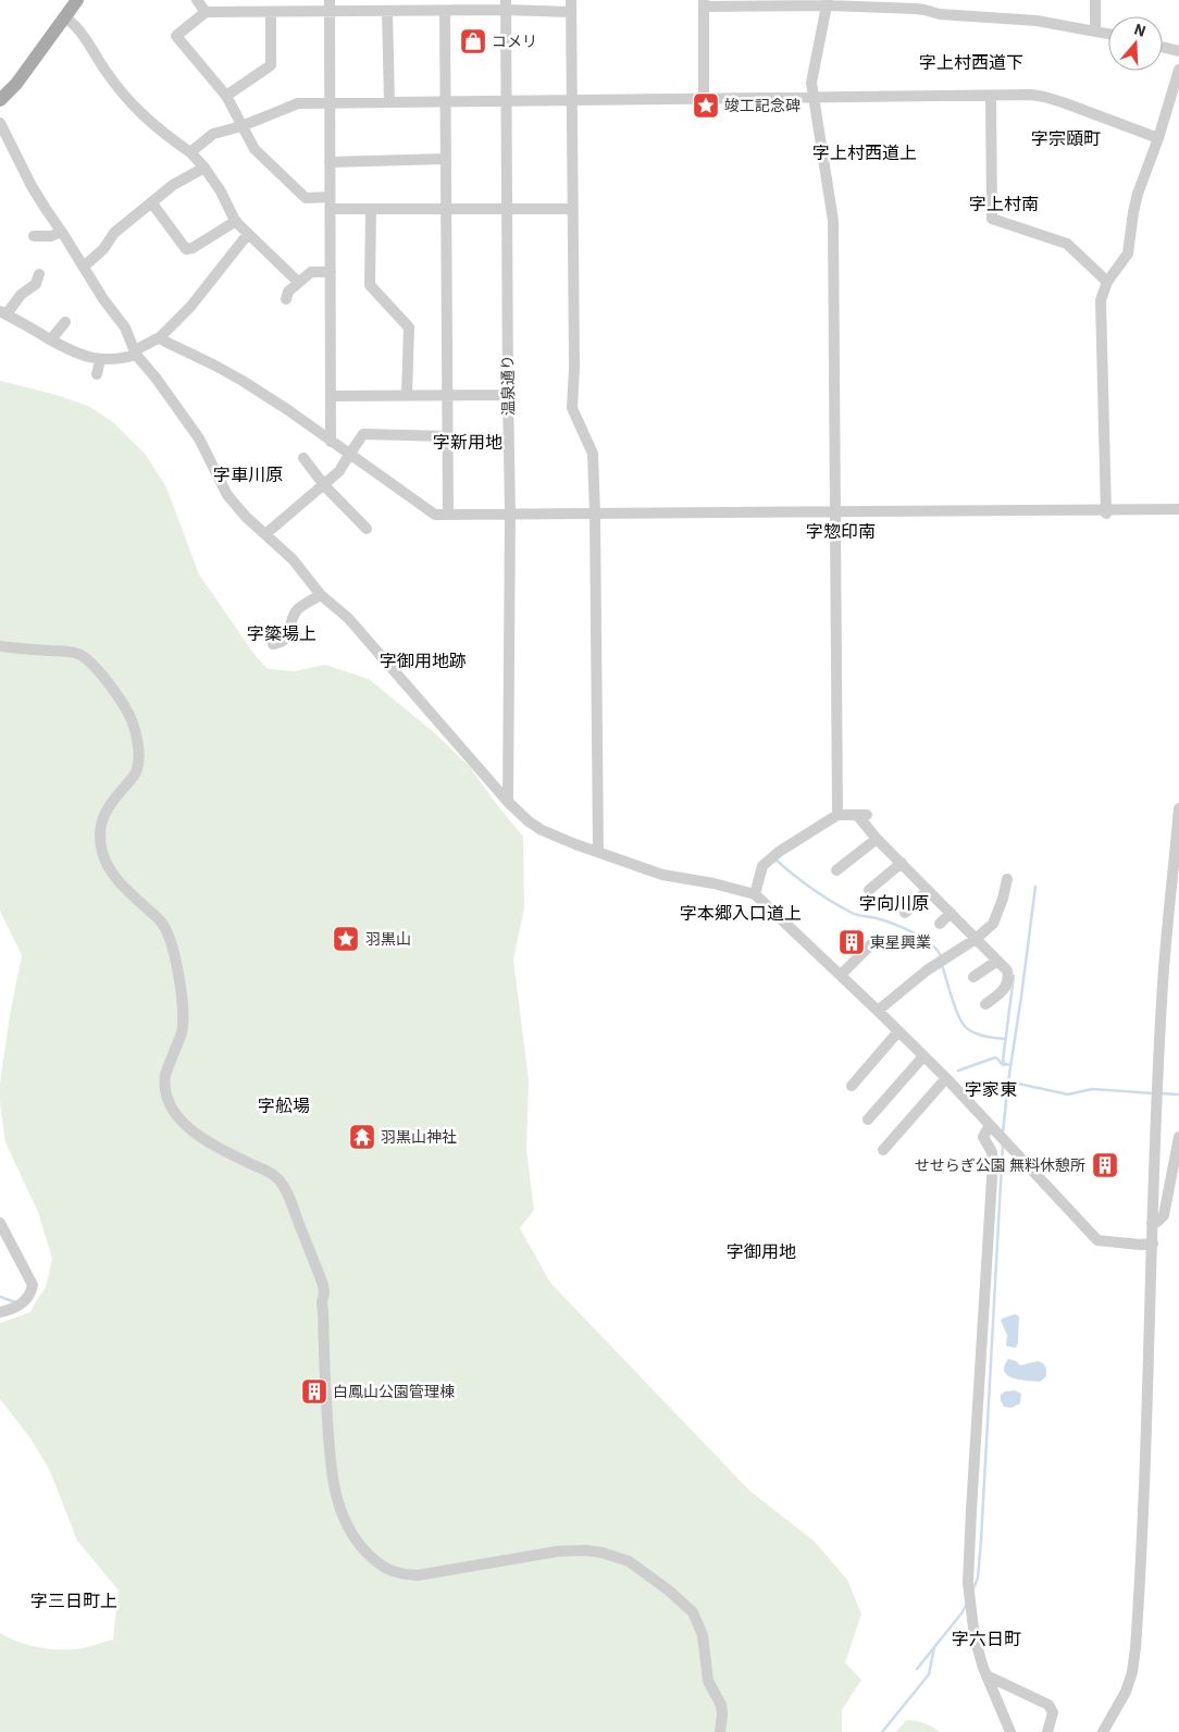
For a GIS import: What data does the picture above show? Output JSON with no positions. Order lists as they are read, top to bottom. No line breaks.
{"streets":{"street":["温泉通り"]},"districts":["字上村西道下","字宗頤町","字上村西道上","字上村南","字新用地","字車川原","字惣印南","字簗場上","字御用地跡","字向川原","字本郷入口道上","字家東","字舩場","字御用地","字三日町上","字六日町"],"places":{"shop":["コメリ"],"place":["竣工記念碑","羽黒山"],"building":["東星興業","せせらぎ公園 無料休憩所","白鳳山公園管理棟"],"temple":["羽黒山神社"]},"north":"top"}
